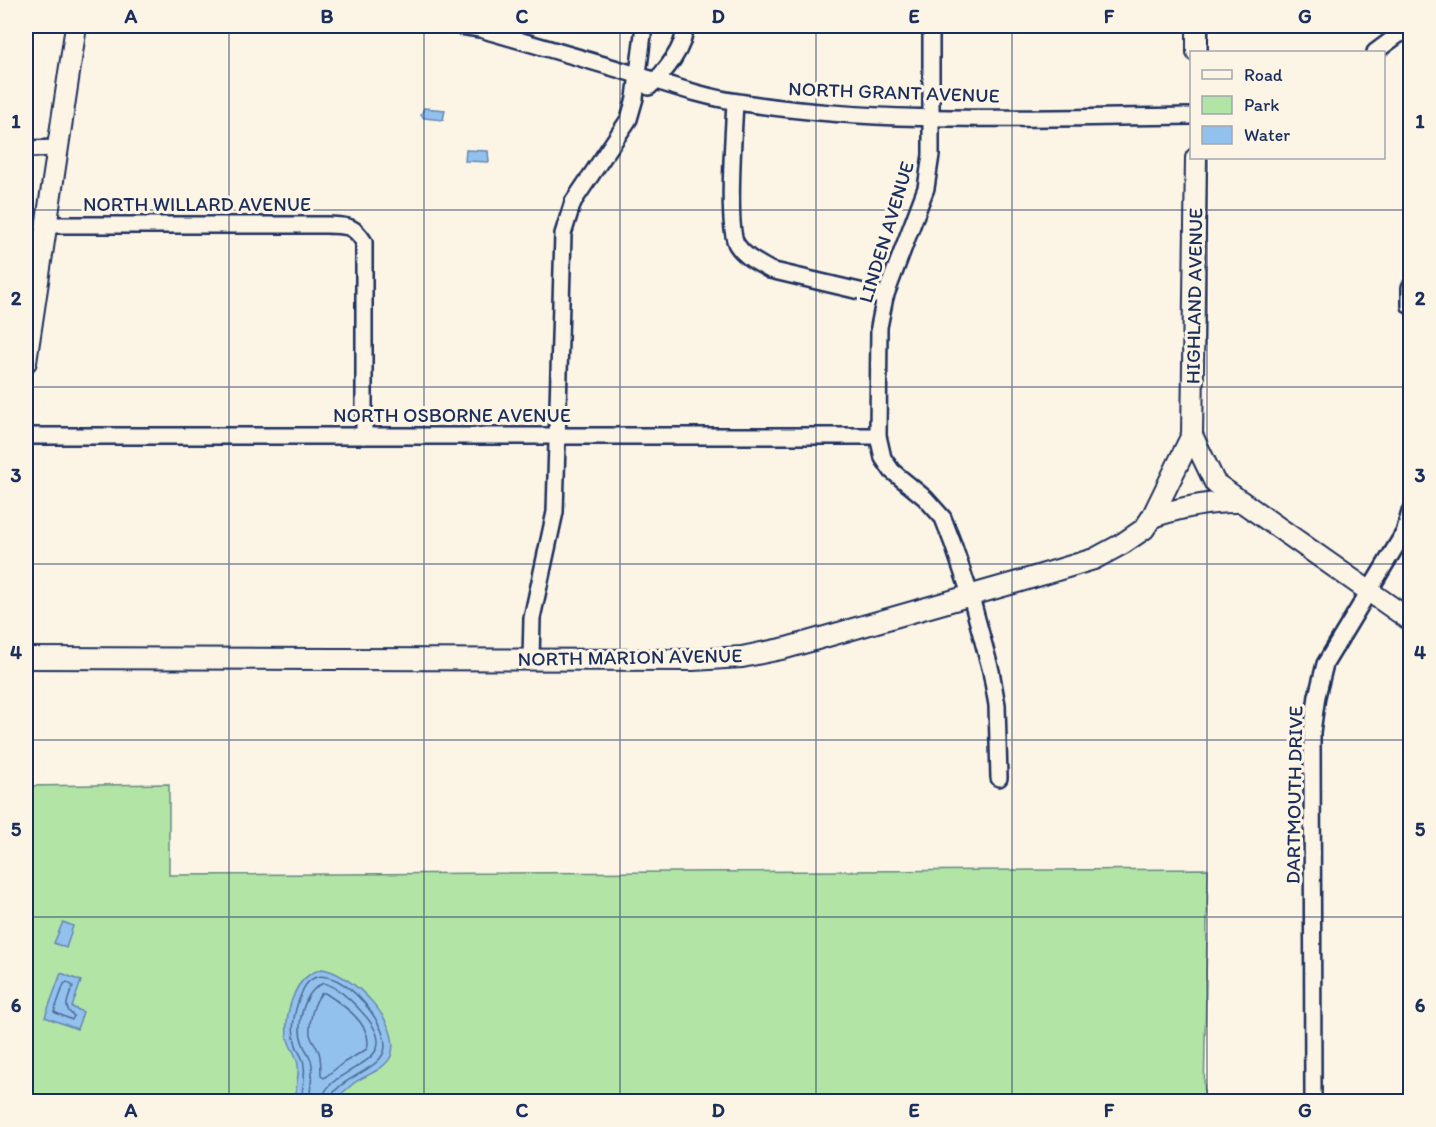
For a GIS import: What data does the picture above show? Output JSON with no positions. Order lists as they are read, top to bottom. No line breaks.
{"streets":{"street":["NORTH GRANT AVENUE","NORTH WILLARD AVENUE","LINDEN AVENUE","HIGHLAND AVENUE","NORTH OSBORNE AVENUE","NORTH MARION AVENUE","DARTMOUTH DRIVE"]},"crossings":[["NORTH GRANT AVENUE","LINDEN AVENUE"],["NORTH WILLARD AVENUE","NORTH OSBORNE AVENUE"],["LINDEN AVENUE","NORTH OSBORNE AVENUE"],["LINDEN AVENUE","NORTH MARION AVENUE"],["HIGHLAND AVENUE","NORTH MARION AVENUE"]],"legend":["Road","Park","Water"],"grid":{"columns":["A","B","C","D","E","F","G"],"rows":["1","2","3","4","5","6"]}}
